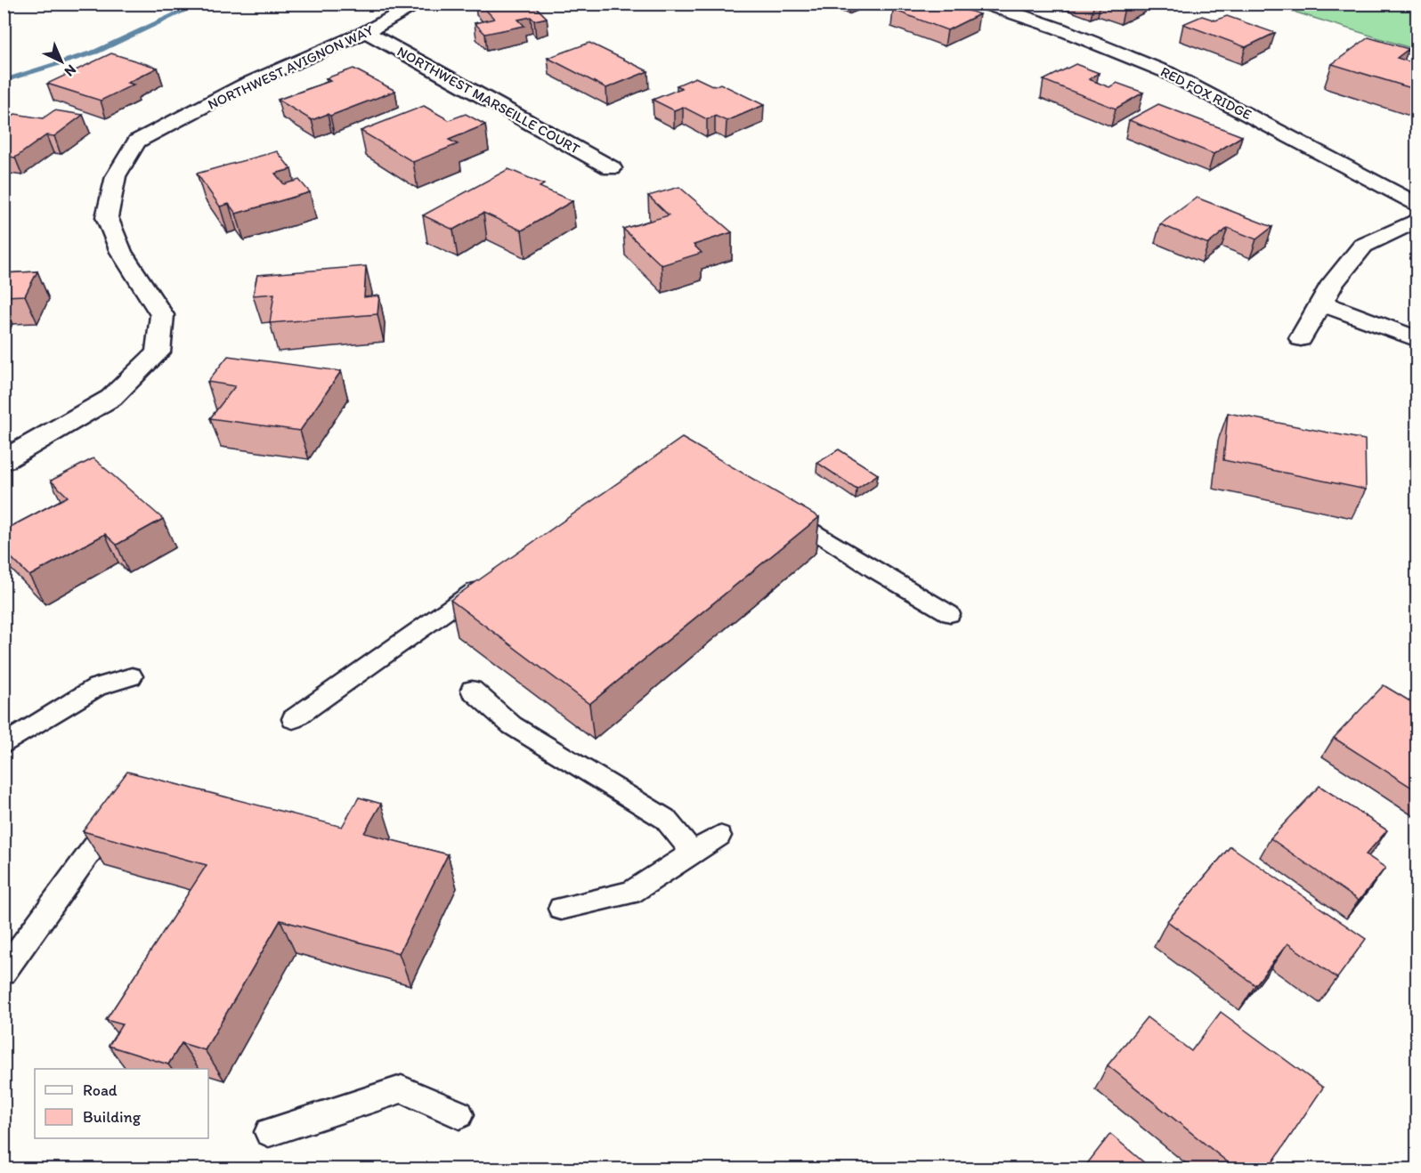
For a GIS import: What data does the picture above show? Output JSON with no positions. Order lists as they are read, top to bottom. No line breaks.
{"streets":{"street":["NORTHWEST AVIGNON WAY","RED FOX RIDGE","NORTHWEST MARSEILLE COURT"]},"crossings":[["NORTHWEST AVIGNON WAY","NORTHWEST MARSEILLE COURT"]],"legend":["Road","Building"],"north":"bottom right"}
